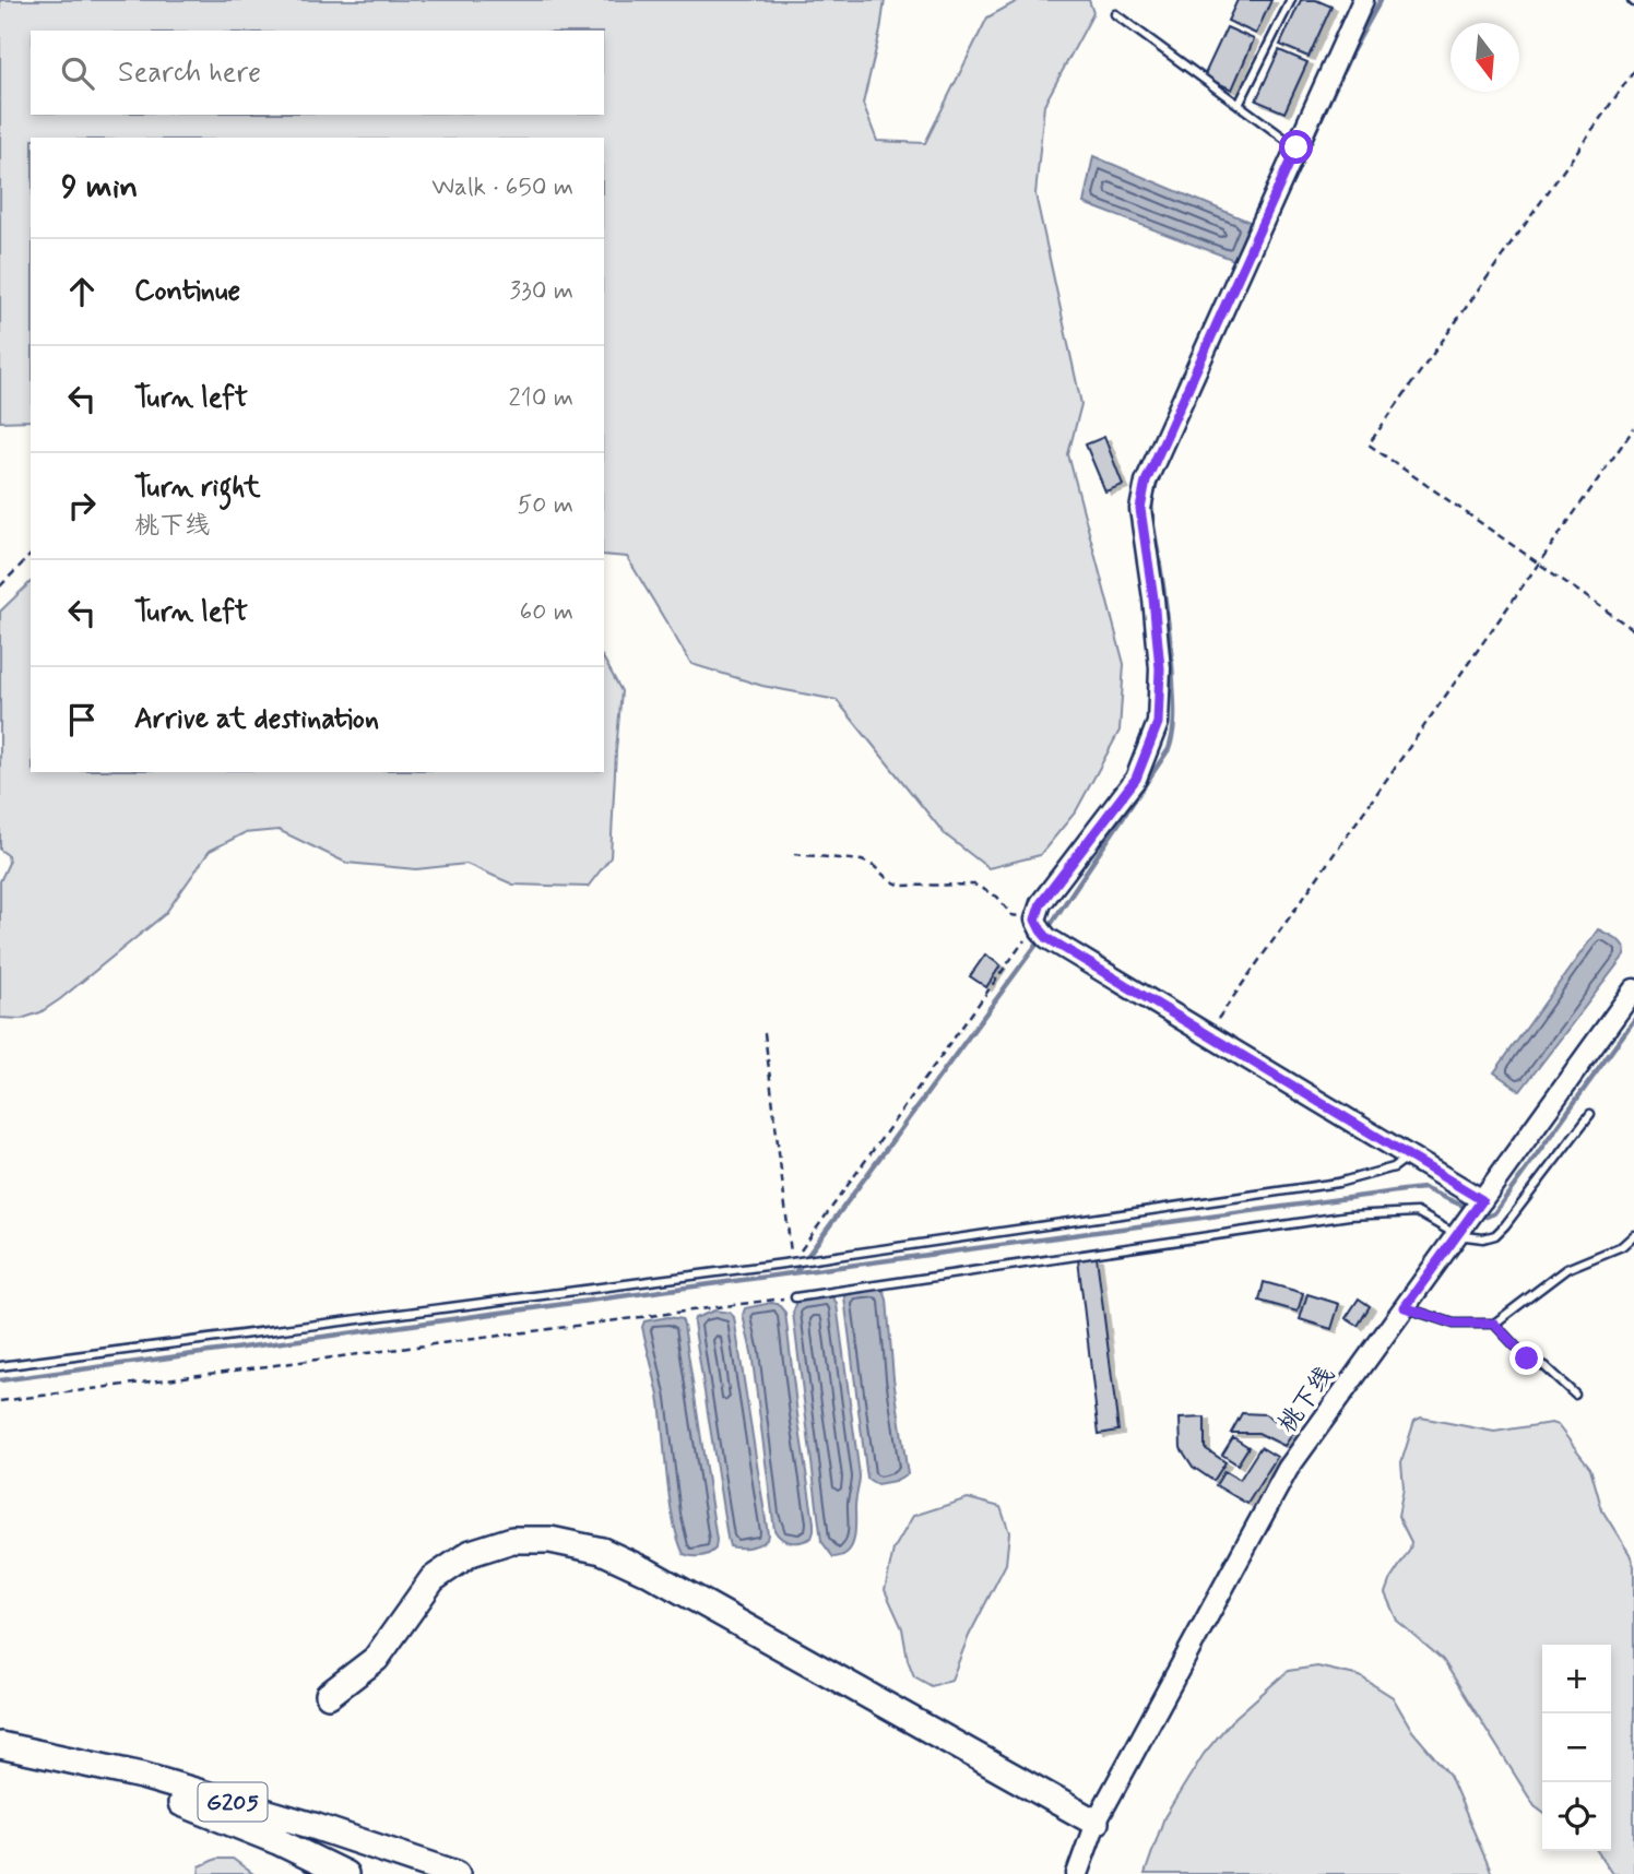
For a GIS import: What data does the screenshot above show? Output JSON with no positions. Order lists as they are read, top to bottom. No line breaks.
{"streets":{"highway":["G205"],"street":["桃下线"]},"north":"bottom","page":{"search":"Search here","heading":["9 min","Walk · 650 m"],"list":[["Continue","330 m"],["Turn left","210 m"],["Turn right","桃下线","50 m"],["Turn left","60 m"],"Arrive at destination"],"map_buttons":["+","−"]}}
